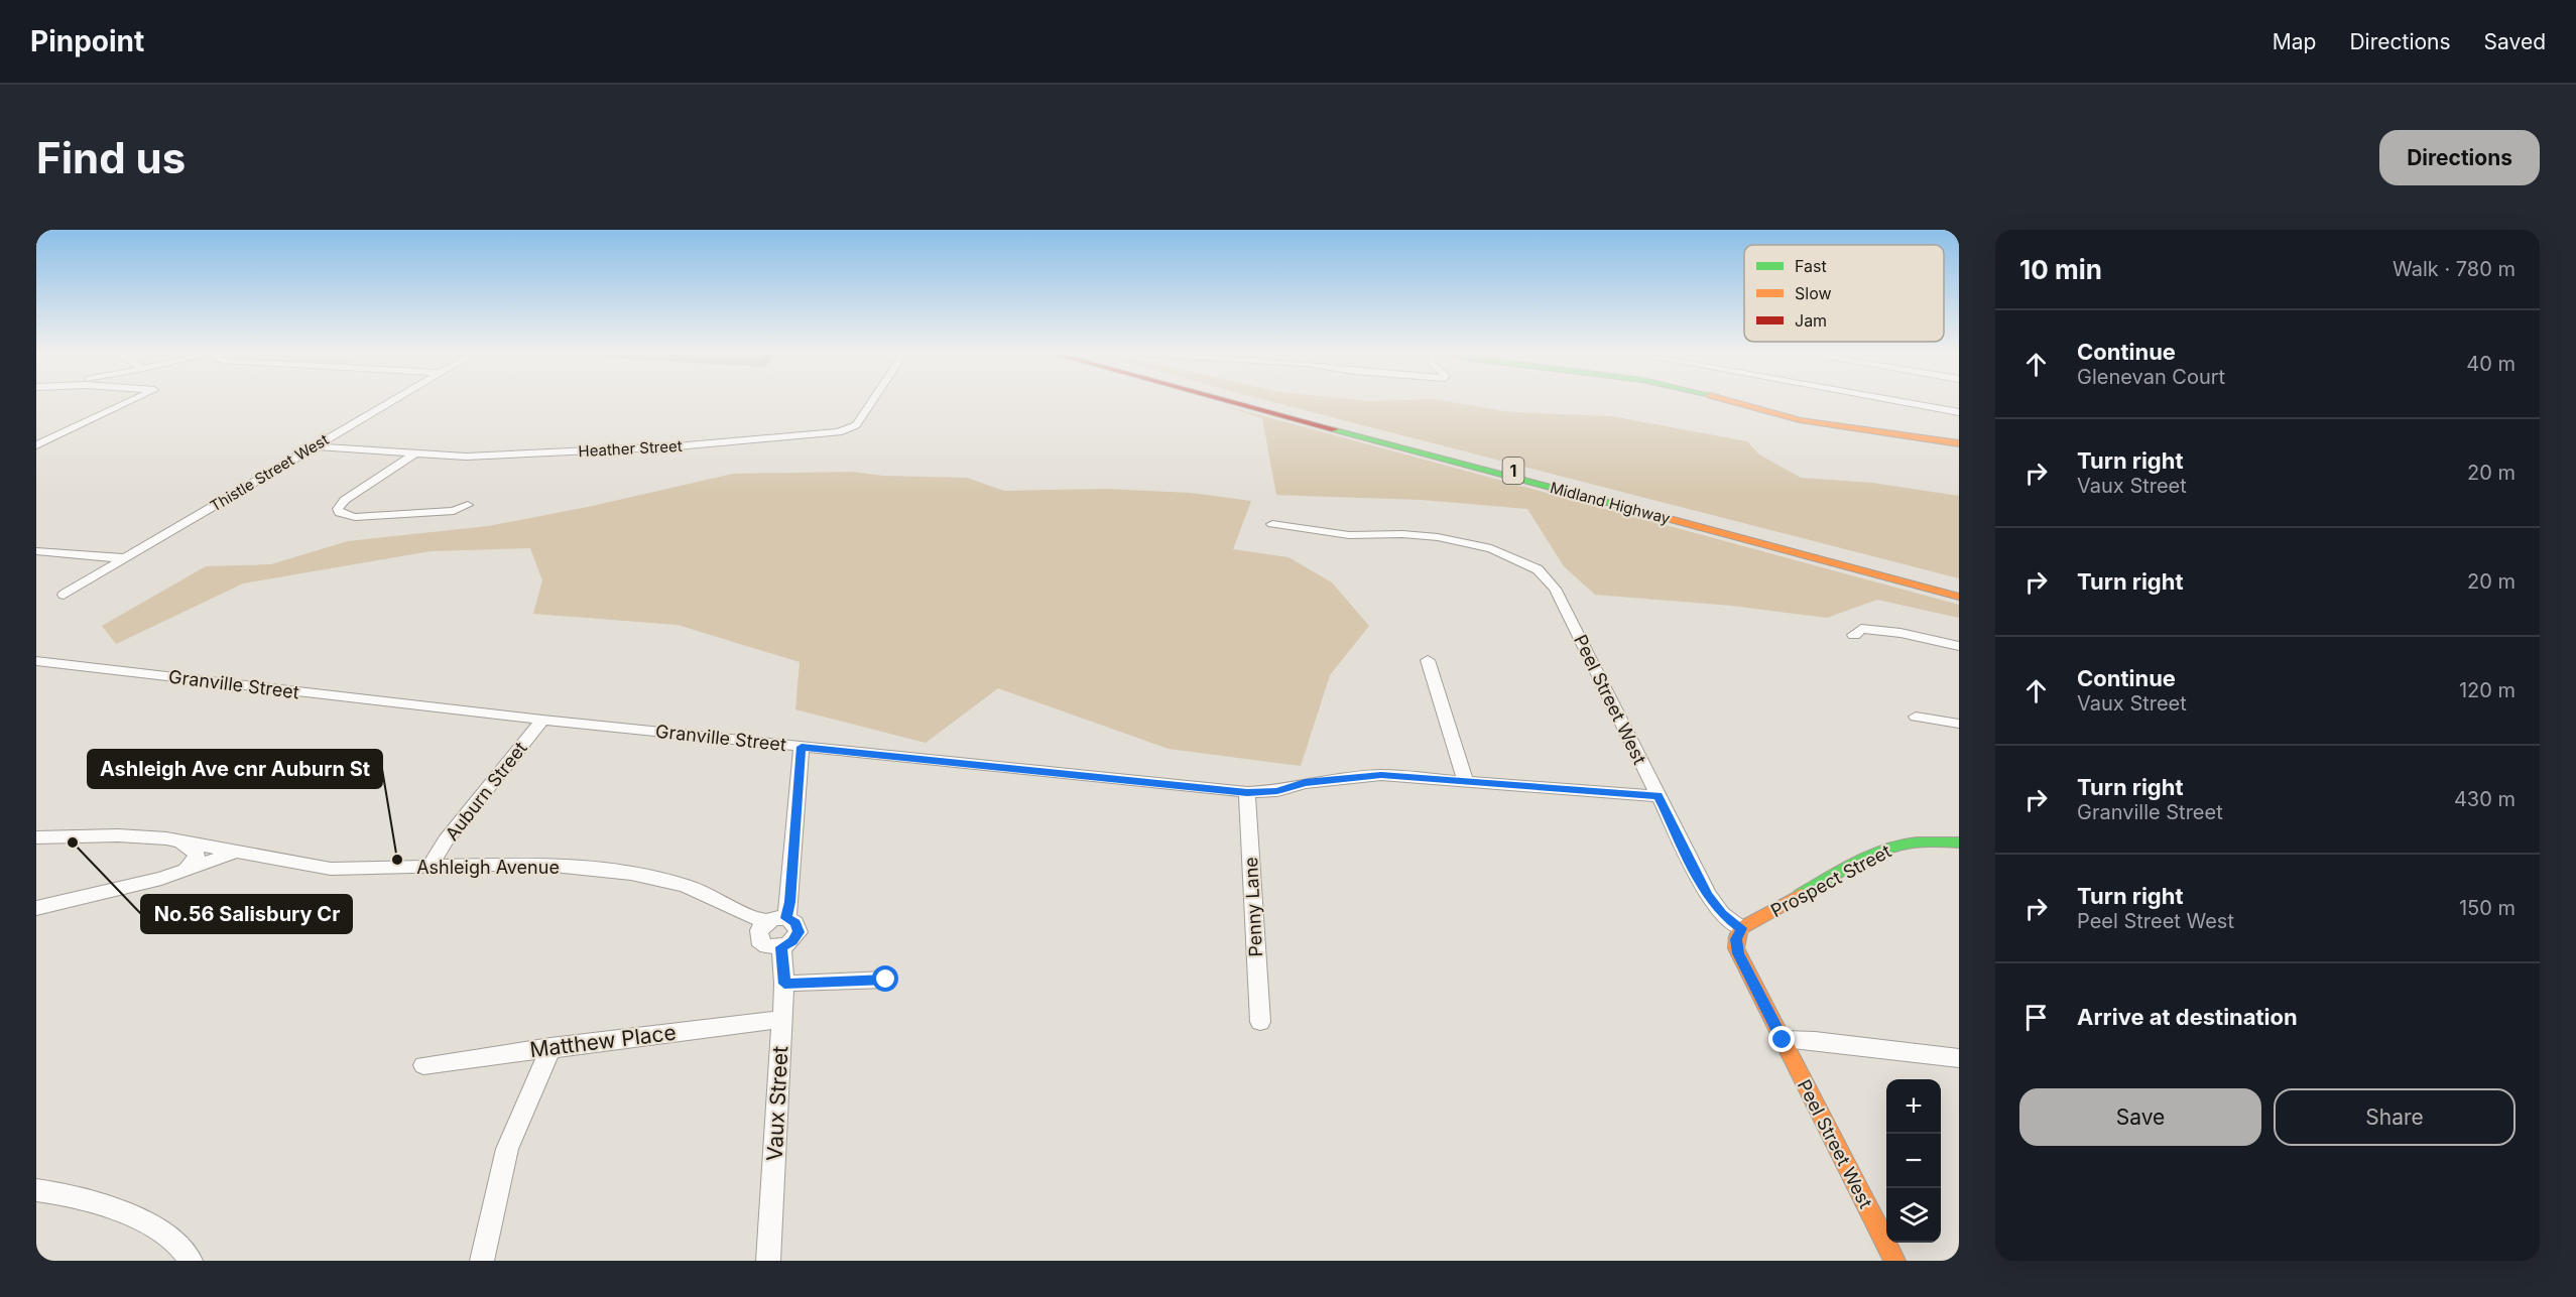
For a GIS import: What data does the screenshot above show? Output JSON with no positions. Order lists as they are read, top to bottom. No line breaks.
{"streets":{"main road":["1","Midland Highway","Peel Street West","Prospect Street"],"street":["Heather Street","Thistle Street West","Granville Street","Auburn Street","Ashleigh Avenue","Penny Lane","Matthew Place","Vaux Street"]},"crossings":[["Heather Street","Thistle Street West"],["Granville Street","Peel Street West"],["Granville Street","Auburn Street"],["Granville Street","Penny Lane"],["Peel Street West","Prospect Street"],["Auburn Street","Ashleigh Avenue"],["Ashleigh Avenue","Vaux Street"],["Matthew Place","Vaux Street"]],"places":["No.56 Salisbury Cr","Ashleigh Ave cnr Auburn St"],"legend":["Fast","Slow","Jam"],"page":{"header":"Pinpoint","nav":["Map","Directions","Saved"],"buttons":["Directions",["Save","Share"]],"title":"Find us","heading":["10 min","Walk · 780 m"],"list":[["Continue","Glenevan Court","40 m"],["Turn right","Vaux Street","20 m"],["Turn right","20 m"],["Continue","Vaux Street","120 m"],["Turn right","Granville Street","430 m"],["Turn right","Peel Street West","150 m"],"Arrive at destination"],"map_buttons":["+","−"]}}
